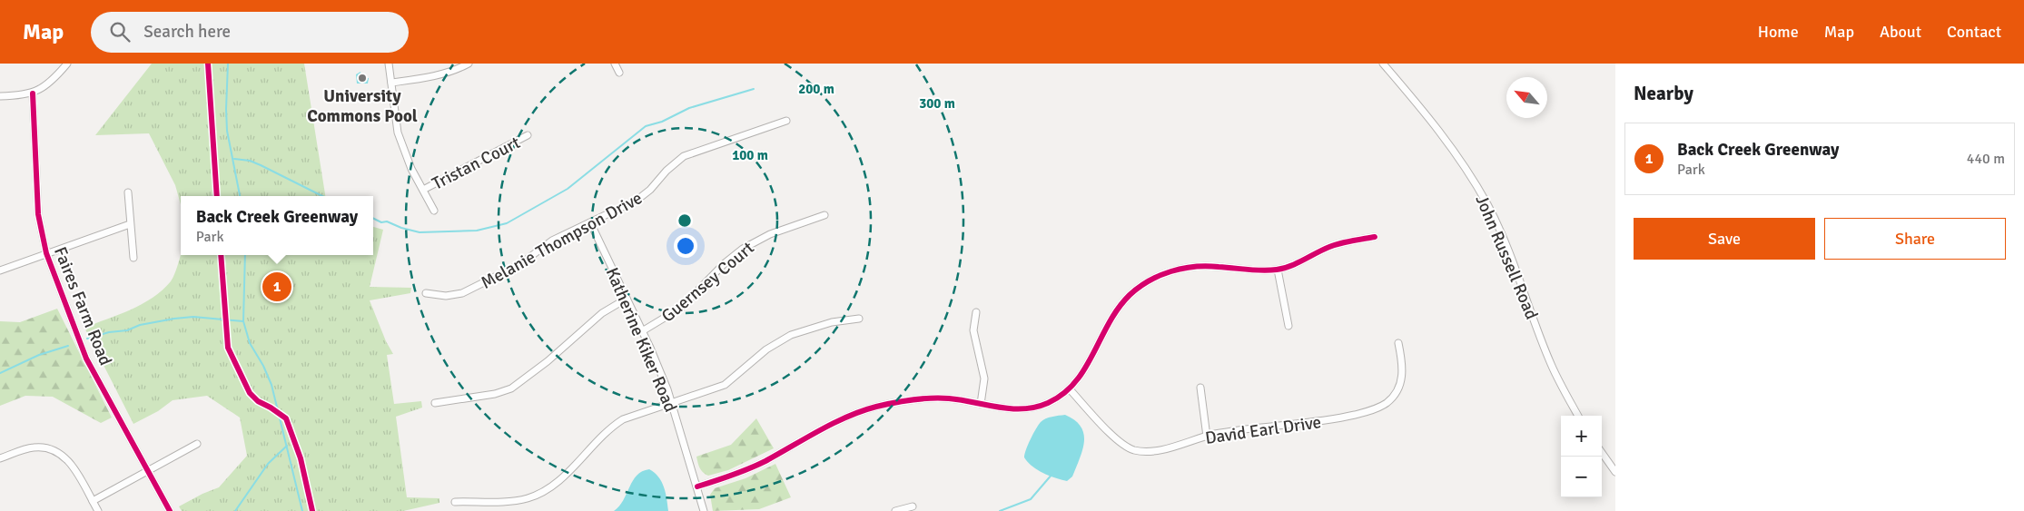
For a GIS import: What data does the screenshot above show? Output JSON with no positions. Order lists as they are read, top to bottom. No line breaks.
{"streets":{"street":["Tristan Court","Melanie Thompson Drive","John Russell Road","Guernsey Court","Faires Farm Road","Katherine Kiker Road","David Earl Drive"]},"crossings":[["Melanie Thompson Drive","Katherine Kiker Road"],["Guernsey Court","Katherine Kiker Road"]],"places":["University Commons Pool"],"north":"top left","page":{"header":"Map","search":"Search here","nav":["Home","Map","About","Contact"],"heading":"Nearby","list":[{"mark":"1","name":"Back Creek Greenway","note":"Park","value":"440 m"}],"popup":["Back Creek Greenway","Park"],"buttons":["Save","Share"],"pins":"1","map_buttons":["+","−"]},"rings":["200 m","300 m","100 m"]}
